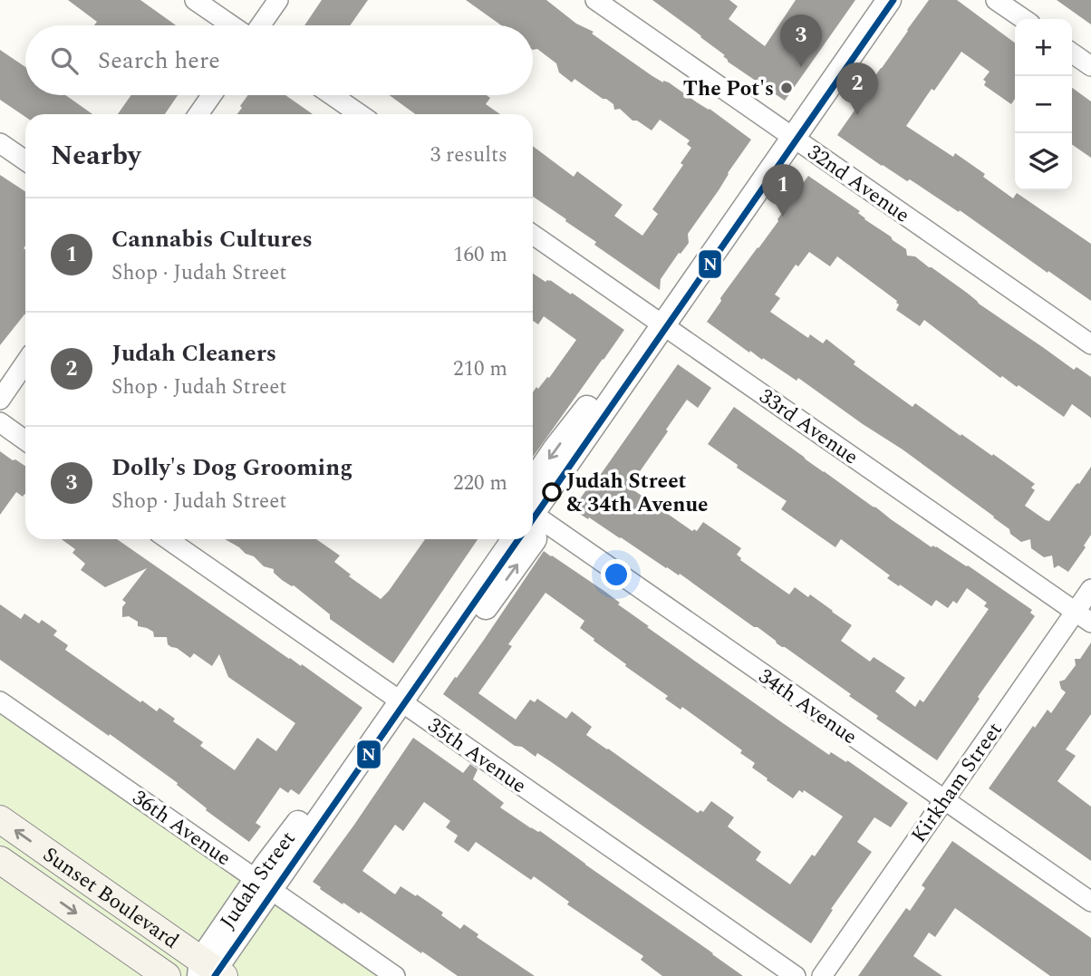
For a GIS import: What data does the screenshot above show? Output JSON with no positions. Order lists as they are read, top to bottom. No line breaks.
{"streets":{"main road":["Sunset Boulevard"],"street":["32nd Avenue","33rd Avenue","34th Avenue","35th Avenue","Kirkham Street","36th Avenue","Judah Street"]},"crossings":[["33rd Avenue","Kirkham Street"],["34th Avenue","Kirkham Street"],["35th Avenue","Judah Street"],["36th Avenue","Judah Street"],["Judah Street","Sunset Boulevard"]],"places":["The Pot's","Judah Street & 34th Avenue"],"lines":["transit line N"],"page":{"pins":["3","2","1"],"map_buttons":["+","−"],"search":"Search here","heading":["Nearby","3 results"],"list":[{"mark":"1","name":"Cannabis Cultures","note":"Shop · Judah Street","value":"160 m"},{"mark":"2","name":"Judah Cleaners","note":"Shop · Judah Street","value":"210 m"},{"mark":"3","name":"Dolly's Dog Grooming","note":"Shop · Judah Street","value":"220 m"}]}}
